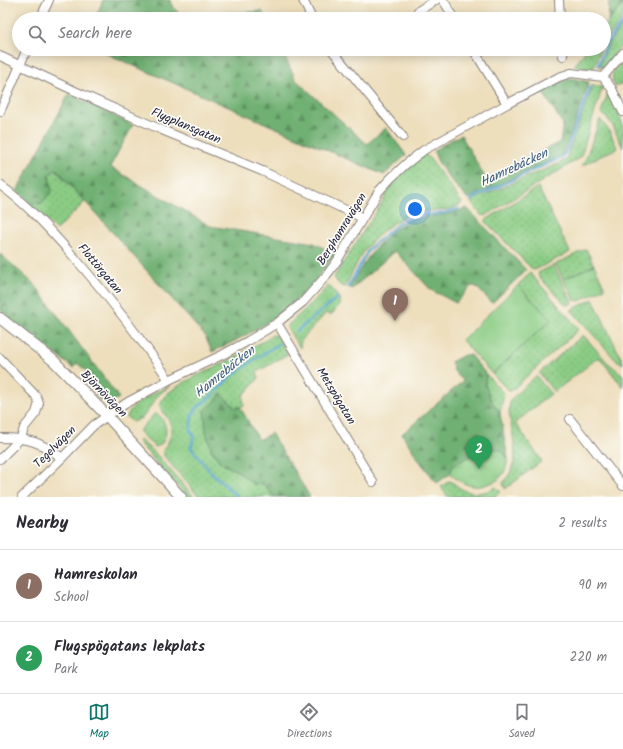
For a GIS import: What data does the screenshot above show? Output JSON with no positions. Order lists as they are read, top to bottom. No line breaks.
{"streets":{"main road":["Björnövägen"],"street":["Flygplansgatan","Berghamravägen","Flottörgatan","Metspögatan","Tegelvägen"]},"crossings":[["Flygplansgatan","Berghamravägen"],["Berghamravägen","Flottörgatan"],["Berghamravägen","Björnövägen"],["Berghamravägen","Metspögatan"],["Berghamravägen","Tegelvägen"],["Björnövägen","Tegelvägen"]],"water":["Hamrebäcken"],"page":{"search":"Search here","pins":["1","2"],"heading":["Nearby","2 results"],"list":[{"mark":"1","name":"Hamreskolan","note":"School","value":"90 m"},{"mark":"2","name":"Flugspögatans lekplats","note":"Park","value":"220 m"}],"nav":["Map","Directions","Saved"]}}
